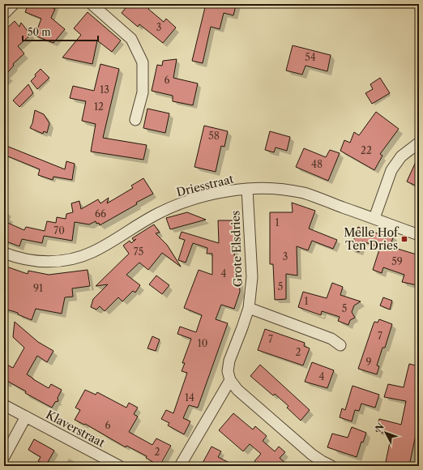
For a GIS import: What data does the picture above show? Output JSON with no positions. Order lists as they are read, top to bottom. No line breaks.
{"streets":{"street":["Driesstraat","Grote Elsdries","Klaverstraat"]},"crossings":[["Driesstraat","Grote Elsdries"]],"places":{"transit":["Melle Hof Ten Dries"]},"house_numbers":["3","54","6","13","12","58","22","48","66","1","70","75","3","59","4","5","91","1","5","7","7","10","2","9","4","14","6","2"],"scale_bar":"50 m","north":"top left"}
